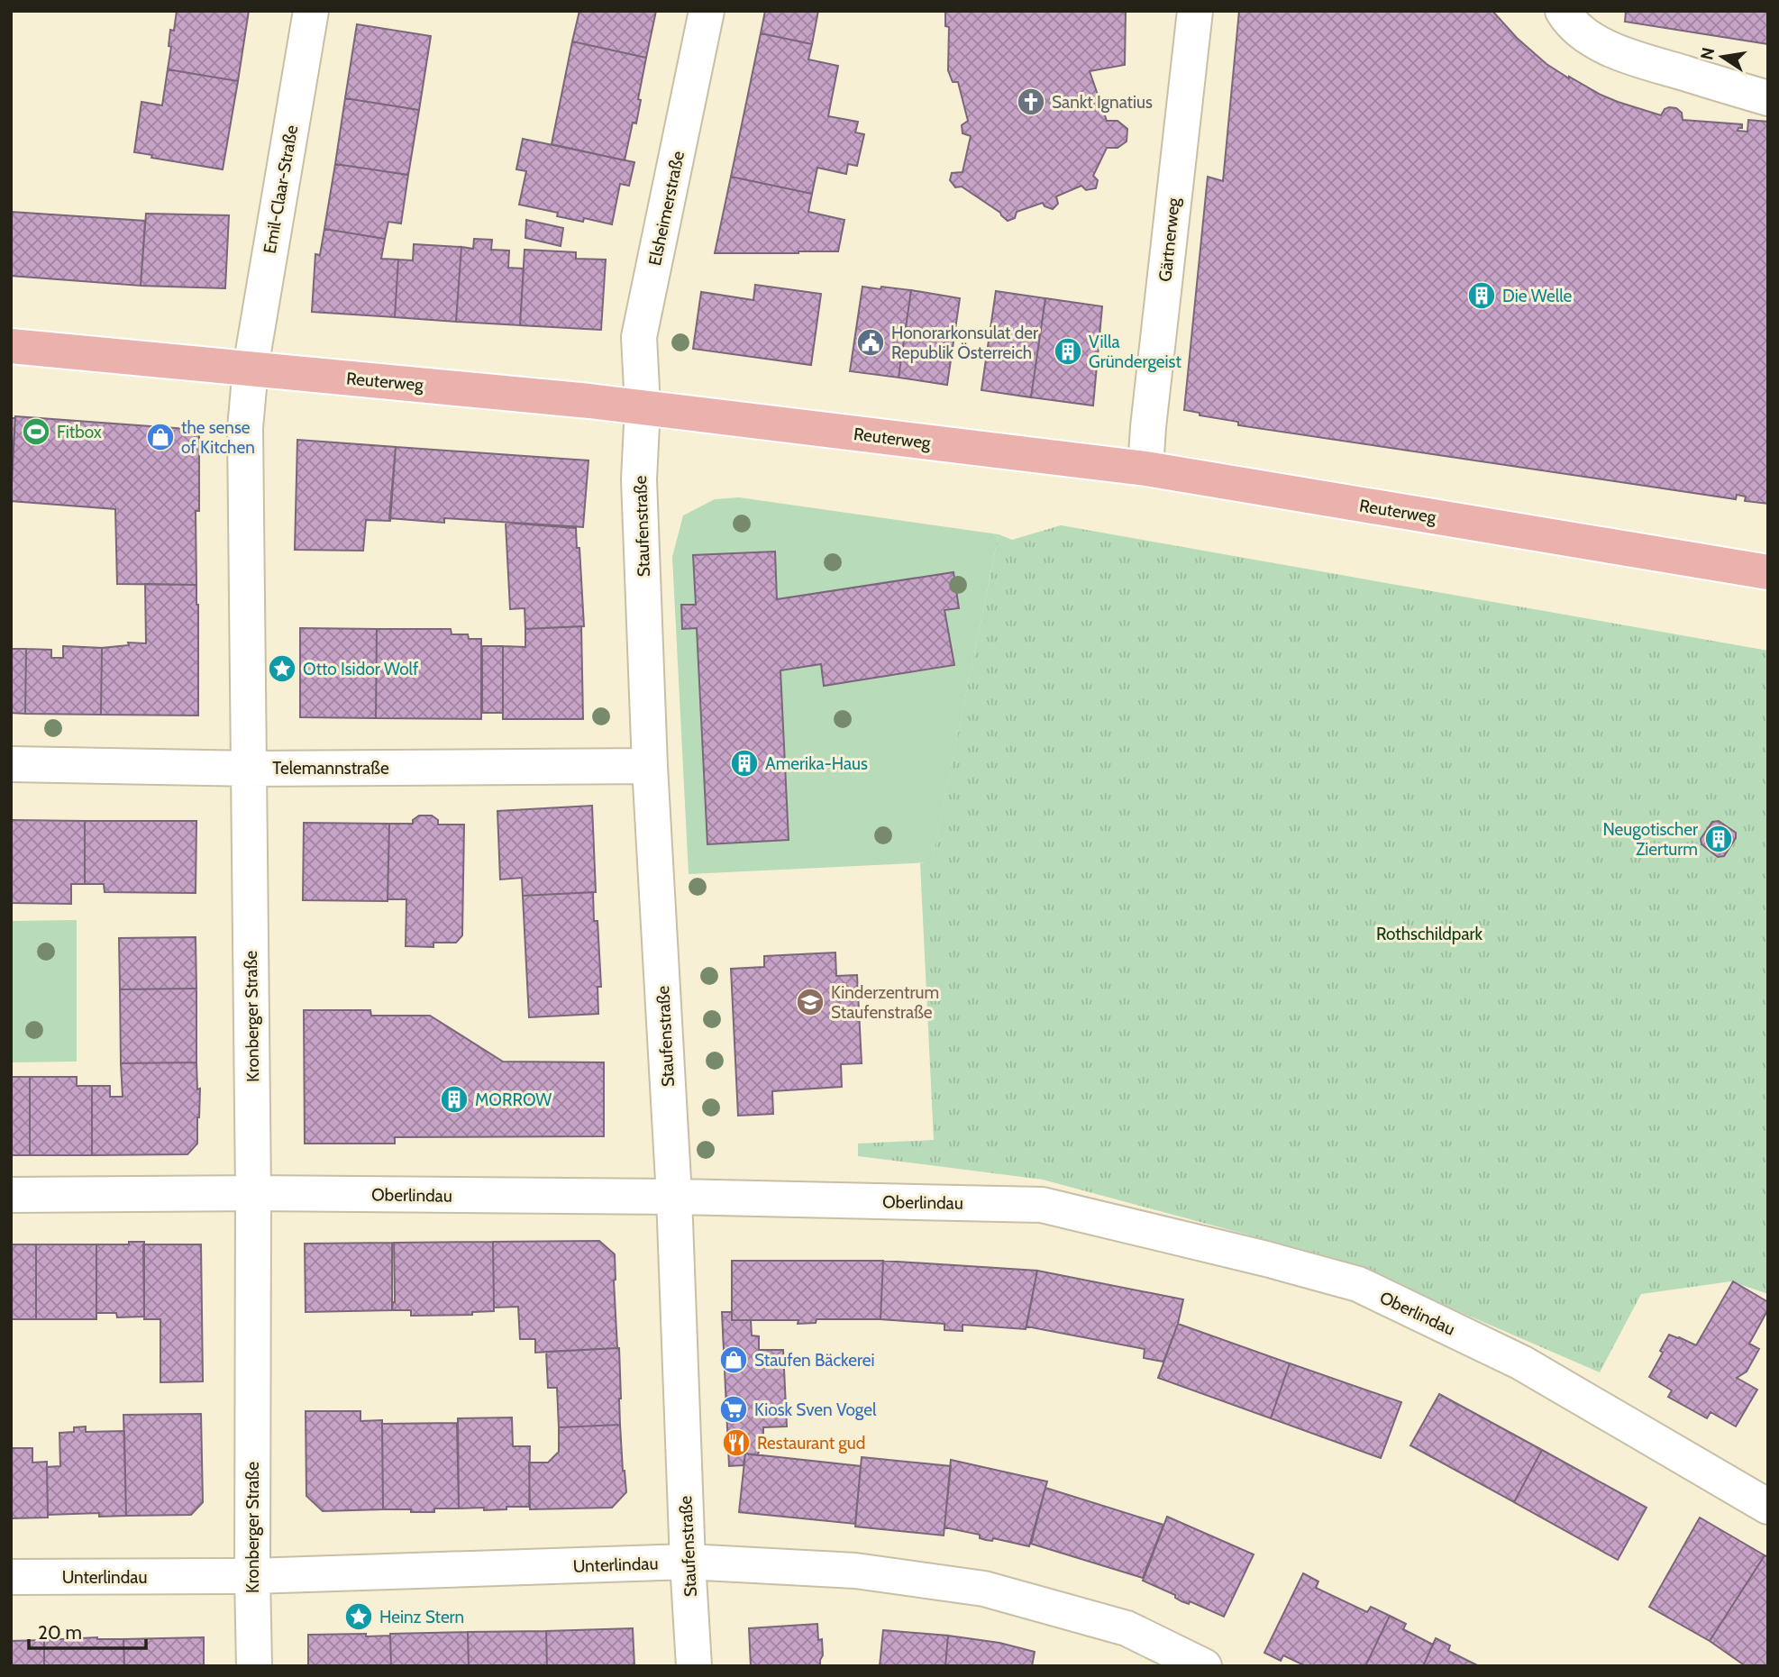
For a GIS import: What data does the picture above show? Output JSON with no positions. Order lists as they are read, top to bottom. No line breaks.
{"streets":{"main road":["Reuterweg"],"street":["Emil-Claar-Straße","Elsheimerstraße","Gärtnerweg","Staufenstraße","Telemannstraße","Kronberger Straße","Oberlindau","Unterlindau"]},"crossings":[["Emil-Claar-Straße","Reuterweg"],["Emil-Claar-Straße","Kronberger Straße"],["Elsheimerstraße","Reuterweg"],["Elsheimerstraße","Staufenstraße"],["Gärtnerweg","Reuterweg"],["Reuterweg","Staufenstraße"],["Reuterweg","Kronberger Straße"],["Staufenstraße","Telemannstraße"],["Staufenstraße","Oberlindau"],["Staufenstraße","Unterlindau"],["Telemannstraße","Kronberger Straße"],["Kronberger Straße","Oberlindau"],["Kronberger Straße","Unterlindau"]],"parks":["Rothschildpark"],"places":{"church":["Sankt Ignatius"],"building":["Die Welle","Villa Gründergeist","Amerika-Haus","Neugotischer Zierturm","MORROW"],"public building":["Honorarkonsulat der Republik Österreich"],"sports":["Fitbox"],"shop":["the sense of Kitchen","Staufen Bäckerei"],"place":["Otto Isidor Wolf","Heinz Stern"],"school or university":["Kinderzentrum Staufenstraße"],"supermarket":["Kiosk Sven Vogel"],"restaurant":["Restaurant gud"]},"scale_bar":"20 m","north":"left"}
